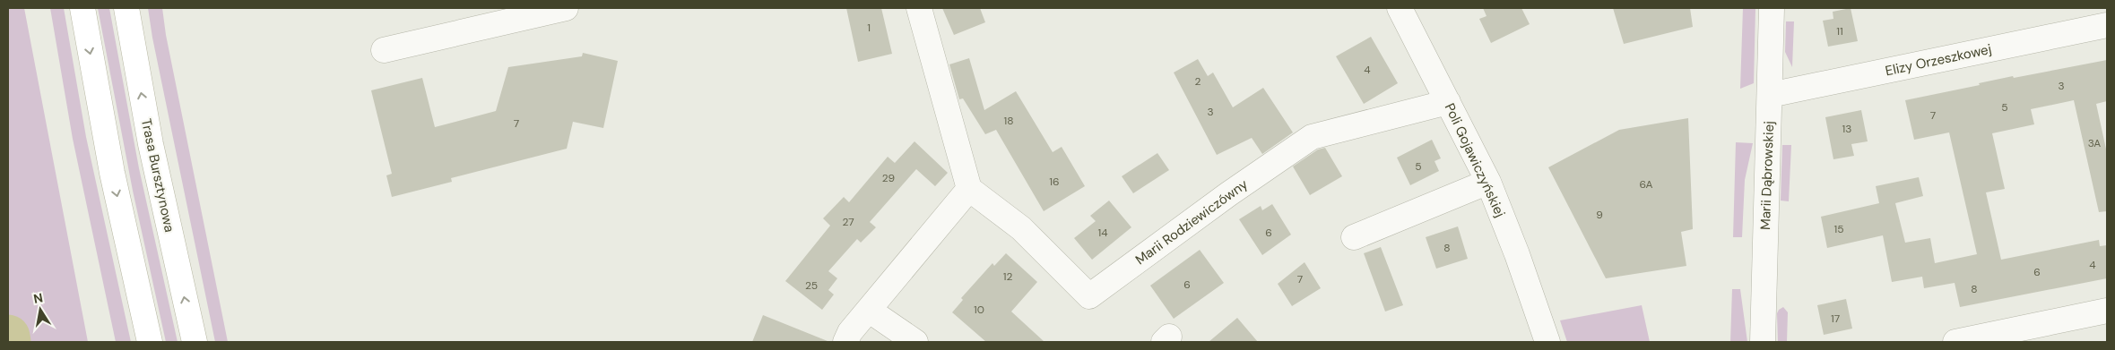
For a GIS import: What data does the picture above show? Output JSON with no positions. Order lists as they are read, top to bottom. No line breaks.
{"streets":{"main road":["Trasa Bursztynowa"],"street":["Elizy Orzeszkowej","Poli Gojawiczyńskiej","Marii Dąbrowskiej","Marii Rodziewiczówny"]},"crossings":[["Elizy Orzeszkowej","Marii Dąbrowskiej"],["Poli Gojawiczyńskiej","Marii Rodziewiczówny"]],"house_numbers":["1","11","4","2","3","5","3","7","18","7","13","3A","5","29","16","6A","9","27","15","14","6","8","4","6","12","7","6","25","8","10","17"],"north":"top"}
